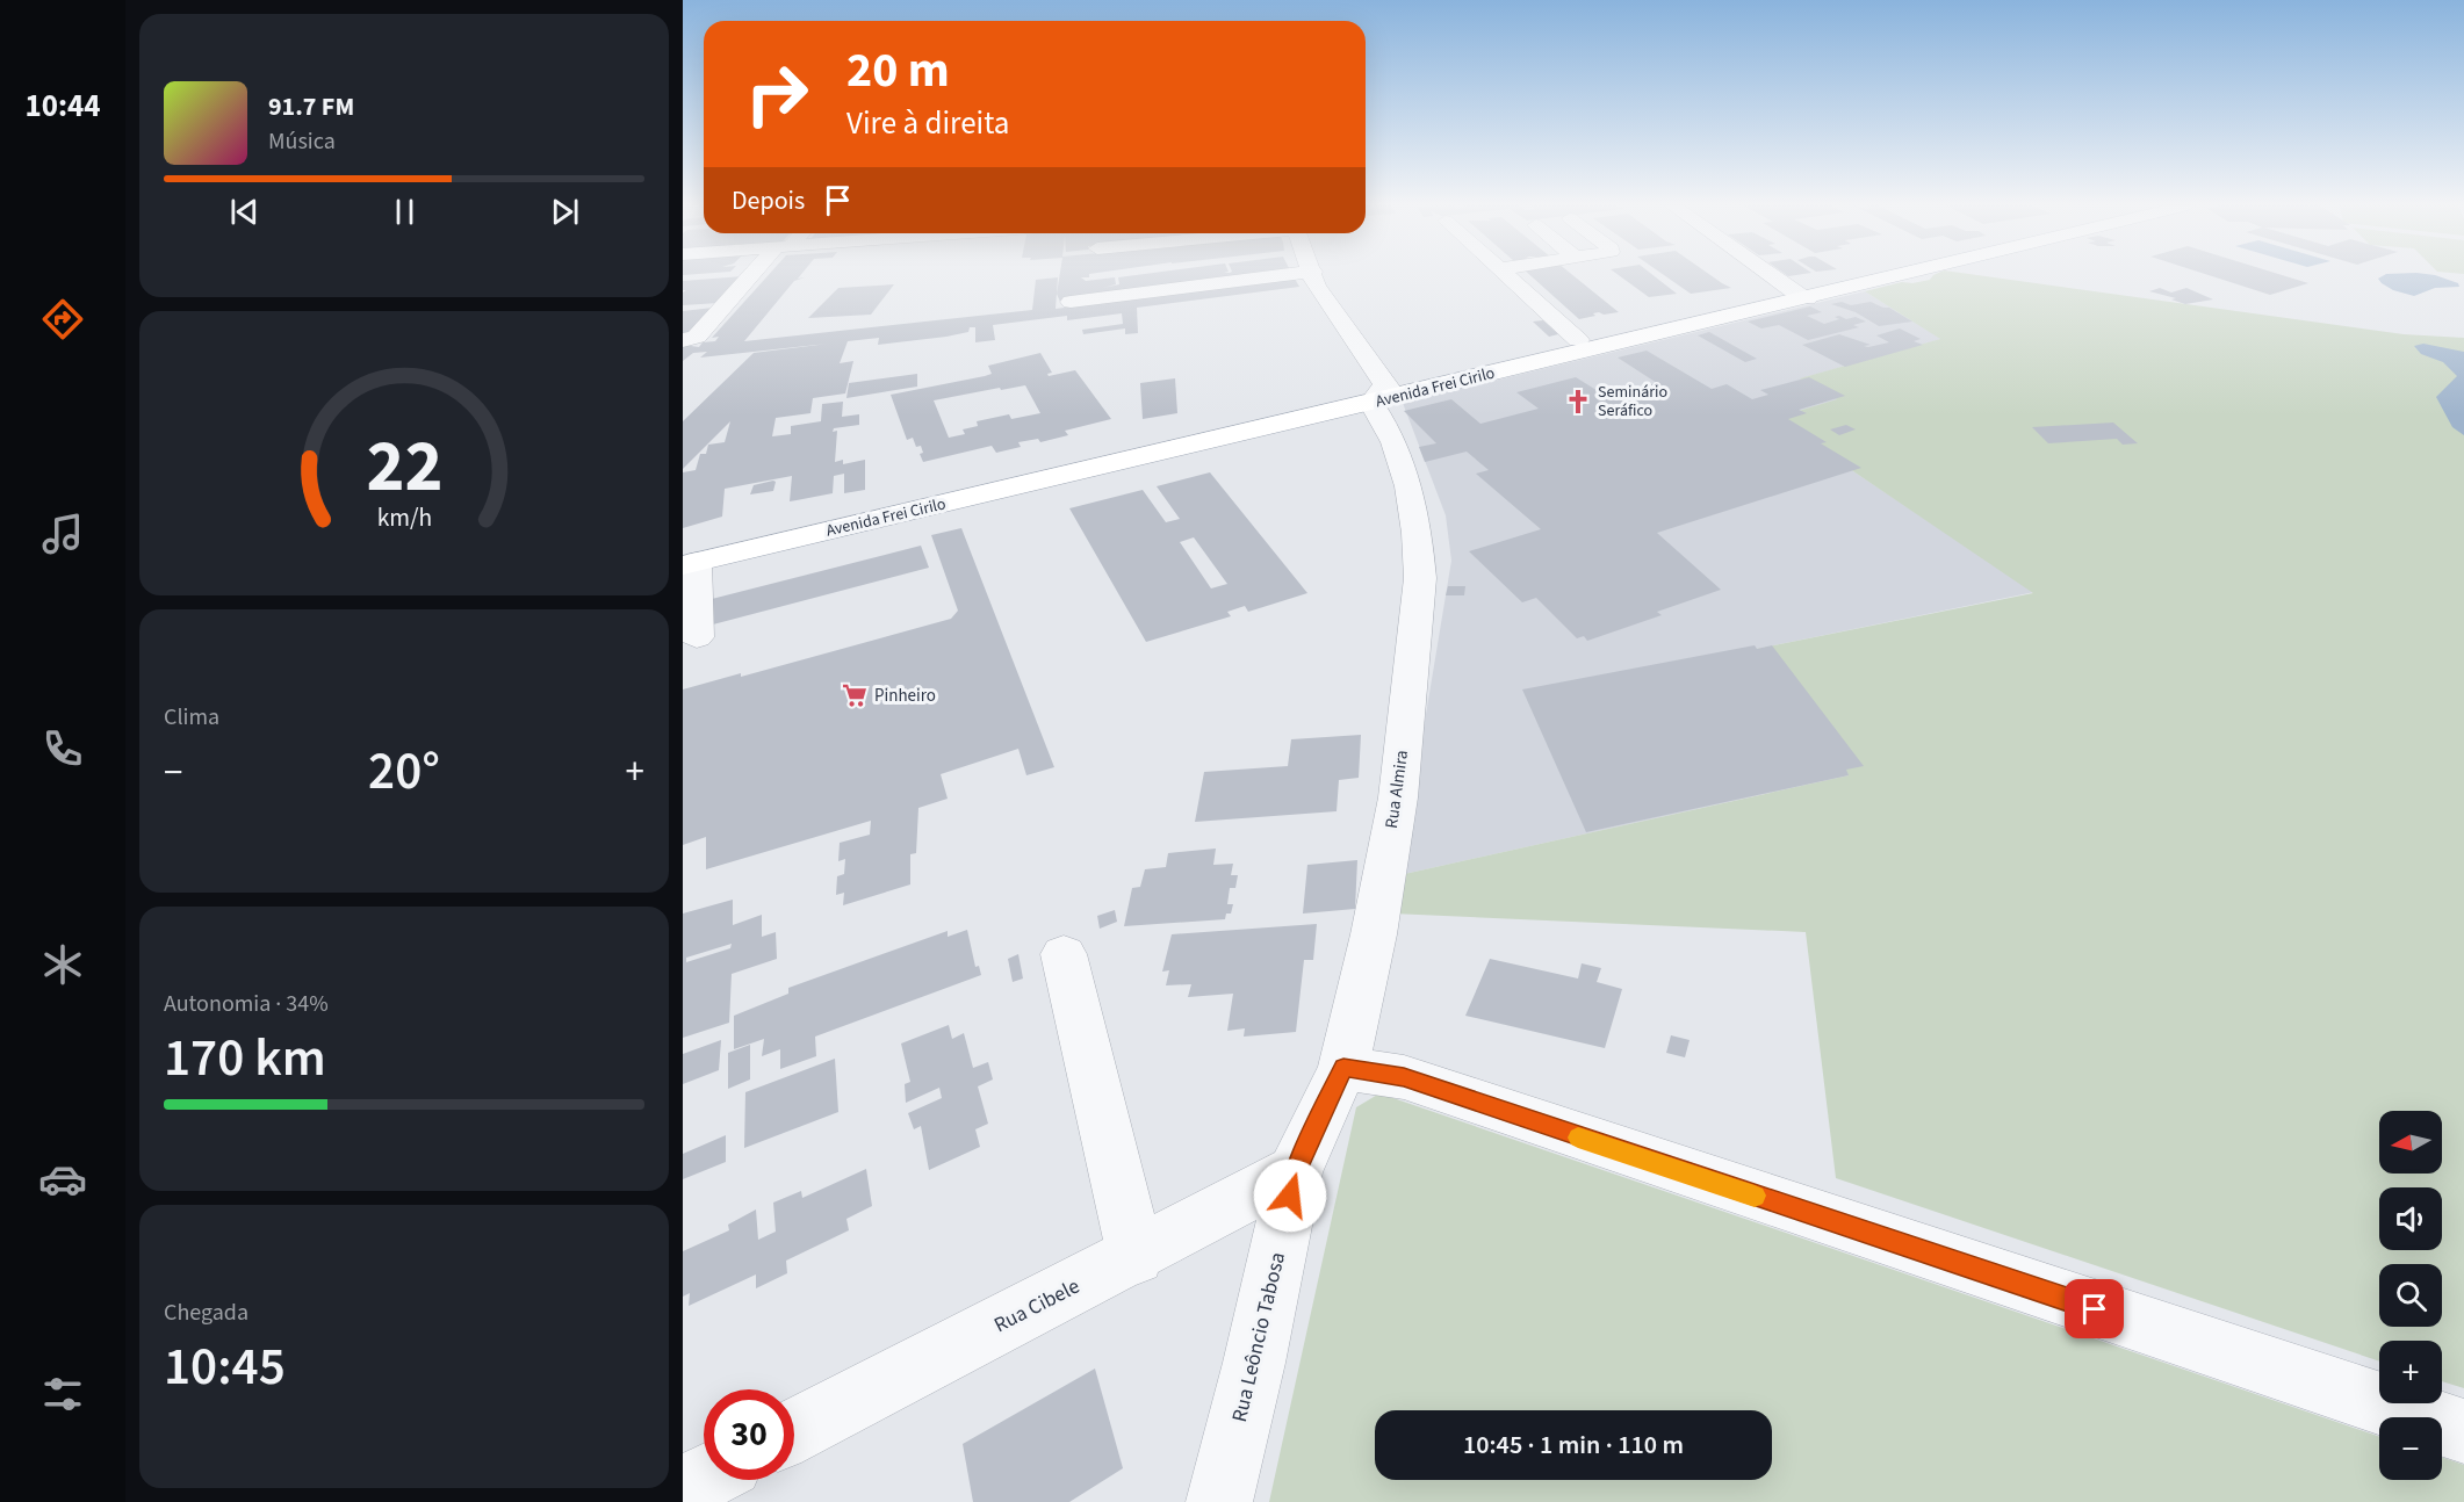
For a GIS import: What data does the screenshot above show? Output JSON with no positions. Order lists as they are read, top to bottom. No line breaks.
{"streets":{"main road":["Avenida Frei Cirilo"],"street":["Rua Almira","Rua Cibele","Rua Leôncio Tabosa"]},"crossings":[["Avenida Frei Cirilo","Rua Almira"],["Rua Almira","Rua Cibele"],["Rua Almira","Rua Leôncio Tabosa"],["Rua Cibele","Rua Leôncio Tabosa"]],"places":{"church":["Seminário Seráfico"],"supermarket":["Pinheiro"]},"north":"left","page":{"tabs":"10:44","turn":["20 m","Vire à direita"],"song":["91.7 FM","Música"],"then":"Depois","tile":["Clima",["Autonomia · 34%","170 km"],["Chegada","10:45"]],"heat":["−","20°","+"],"map_buttons":["+","−"],"limit":"30","trip":"10:45 · 1 min · 110 m","gauge":["22","km/h"]}}
